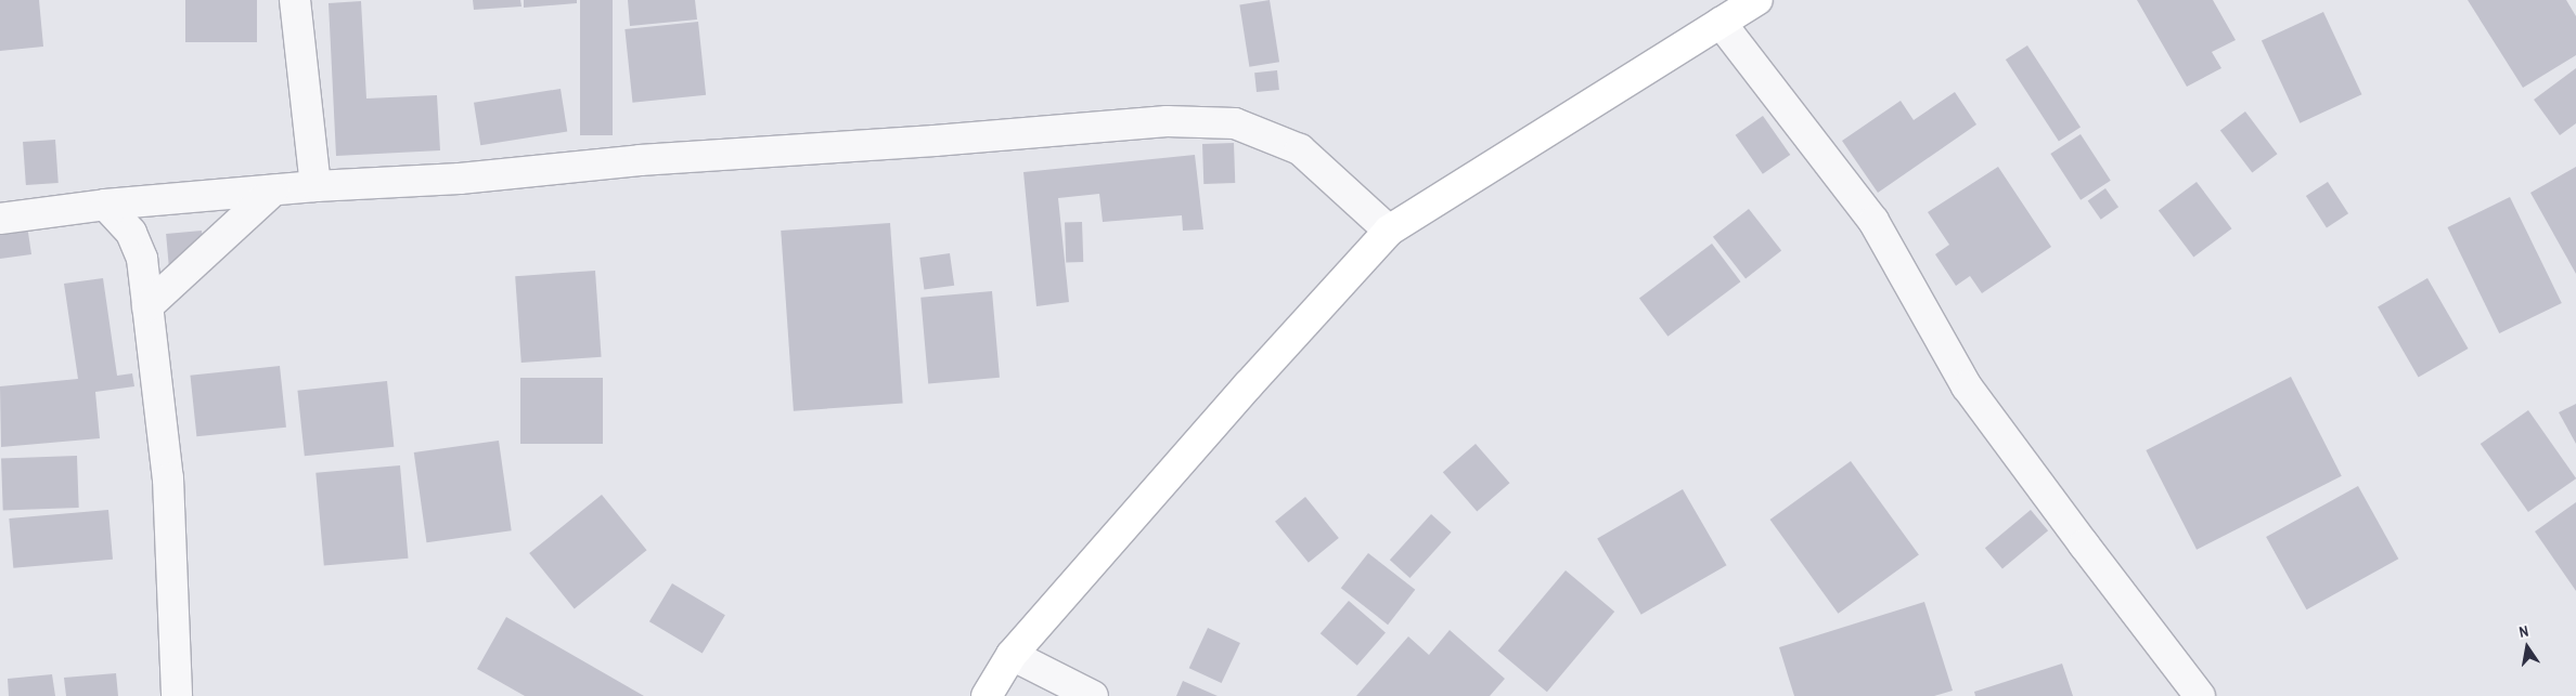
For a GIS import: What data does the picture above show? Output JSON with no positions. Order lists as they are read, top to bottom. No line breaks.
{"north":"top"}
